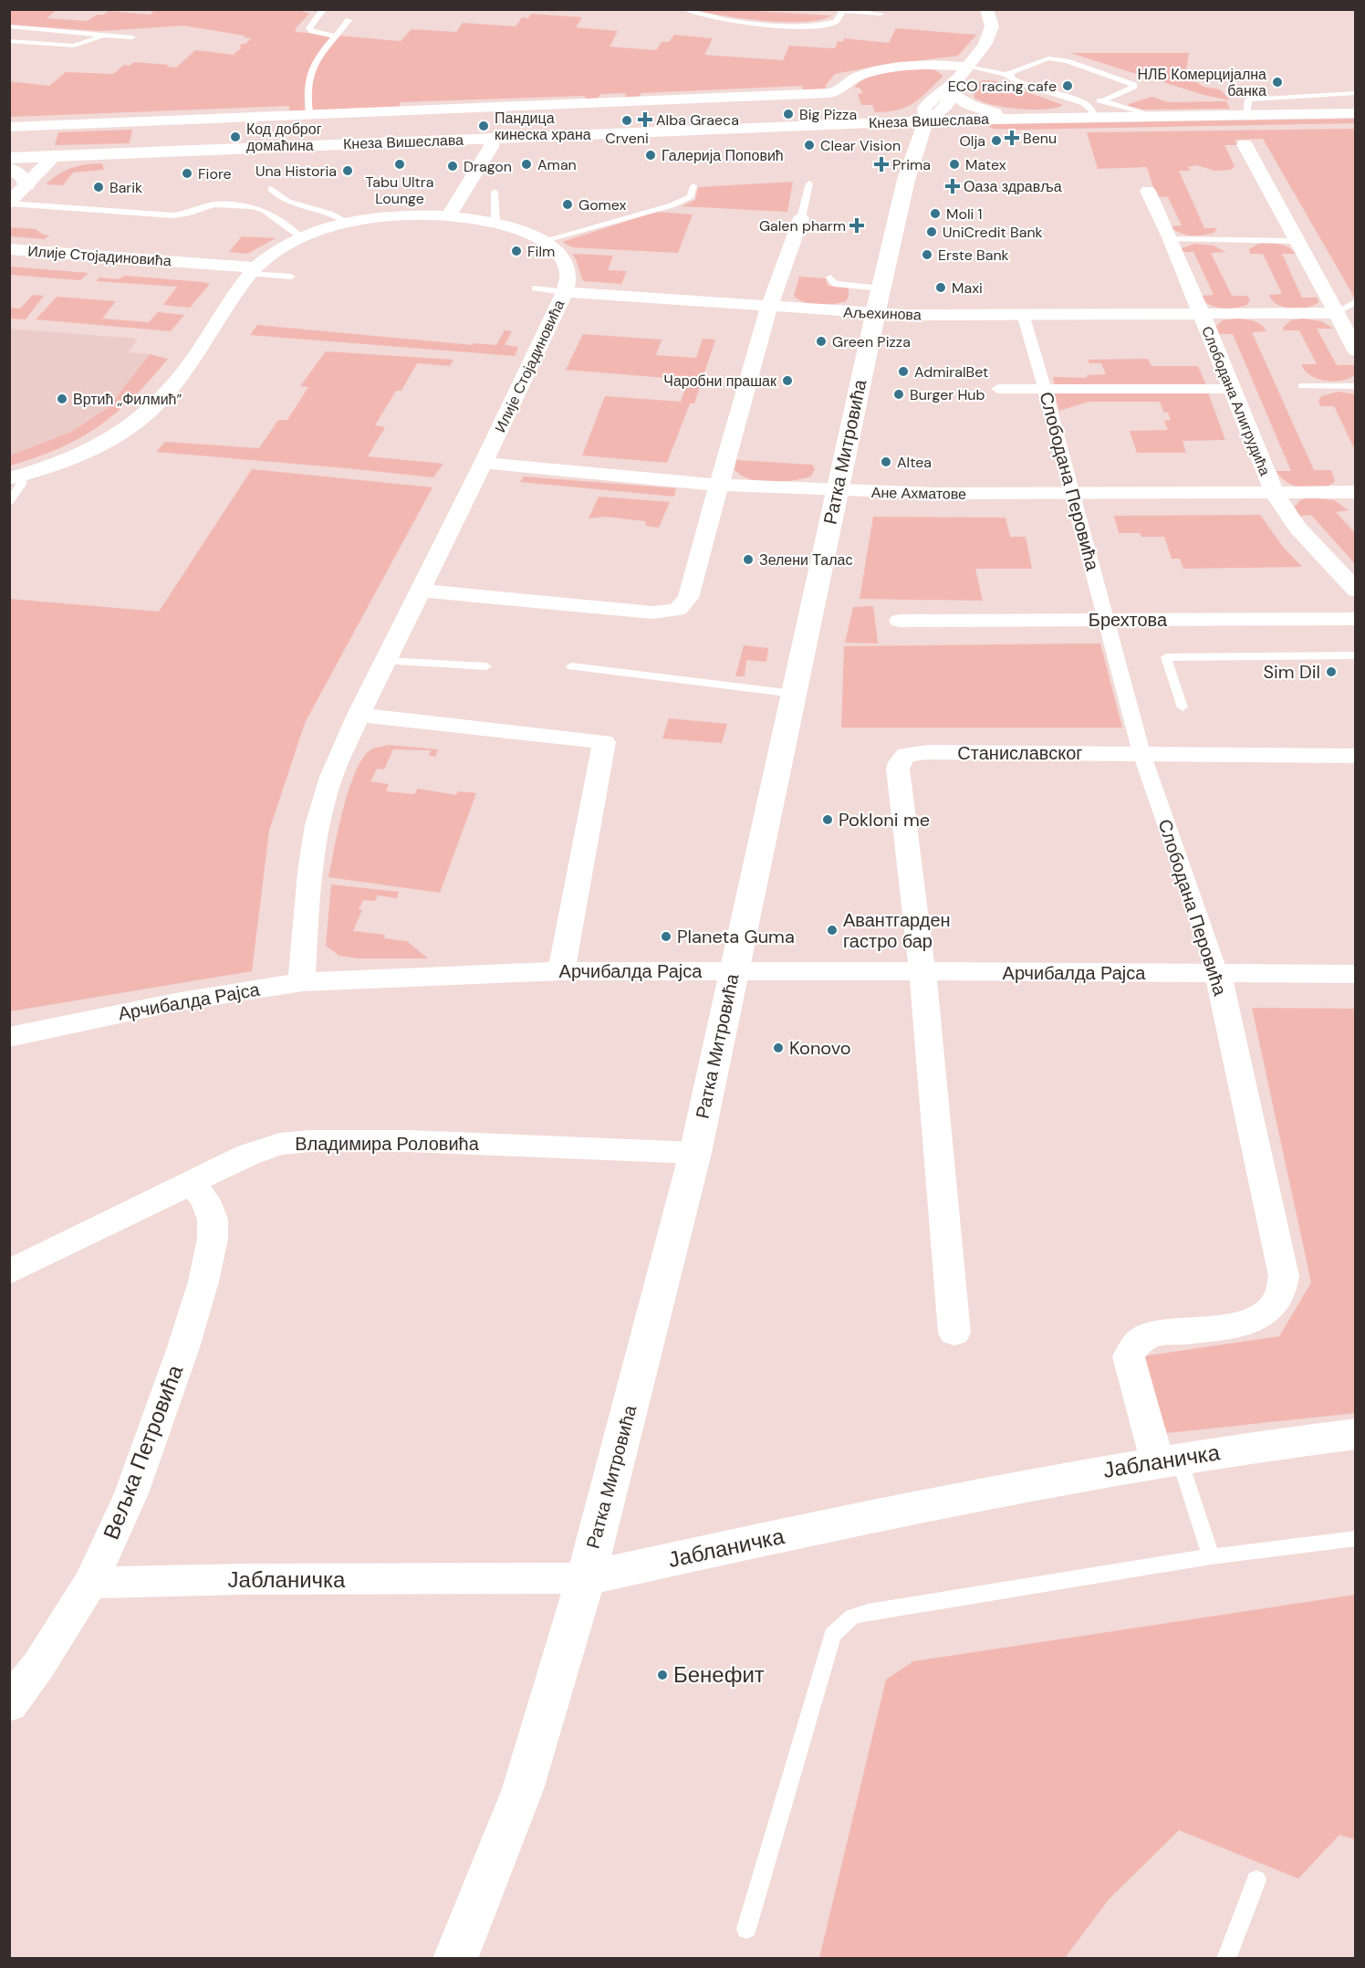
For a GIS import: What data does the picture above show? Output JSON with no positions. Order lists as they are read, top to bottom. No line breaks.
{"streets":{"main road":["Кнеза Вишеслава","Ратка Митровића","Јабланичка"],"street":["Илије Стојадиновића","Аљехинова","Слободана Алигрудића","Слободана Перовића","Ане Ахматове","Брехтова","Станиславског","Арчибалда Рајса","Владимира Роловића","Вељка Петровића"]},"crossings":[["Кнеза Вишеслава","Ратка Митровића"],["Илије Стојадиновића","Аљехинова"],["Илије Стојадиновића","Ане Ахматове"],["Илије Стојадиновића","Арчибалда Рајса"],["Аљехинова","Слободана Алигрудића"],["Аљехинова","Ратка Митровића"],["Аљехинова","Слободана Перовића"],["Слободана Алигрудића","Ане Ахматове"],["Ратка Митровића","Ане Ахматове"],["Ратка Митровића","Арчибалда Рајса"],["Ратка Митровића","Владимира Роловића"],["Ратка Митровића","Јабланичка"],["Слободана Перовића","Ане Ахматове"],["Слободана Перовића","Брехтова"],["Слободана Перовића","Станиславског"],["Слободана Перовића","Арчибалда Рајса"],["Слободана Перовића","Јабланичка"],["Станиславског","Арчибалда Рајса"],["Владимира Роловића","Вељка Петровића"],["Вељка Петровића","Јабланичка"]],"places":{"other":["НЛБ Комерцијална банка","ECO racing cafe","Big Pizza","Crveni","Пандица кинеска храна","Код доброг домаћина","Olja","Clear Vision","Галерија Поповић","Tabu Ultra Lounge","Aman","Matex","Dragon","Una Historia","Fiore","Barik","Gomex","Moli 1","UniCredit Bank","Film","Erste Bank","Maxi","Green Pizza","AdmiralBet","Чаробни прашак","Burger Hub","Вртић „Филмић”","Altea","Зелени Талас","Sim Dil","Pokloni me","Авантгарден гастро бар","Planeta Guma","Konovo","Бенефит"],"health":["Alba Graeca","Benu","Prima","Оаза здравља","Galen pharm"]}}
